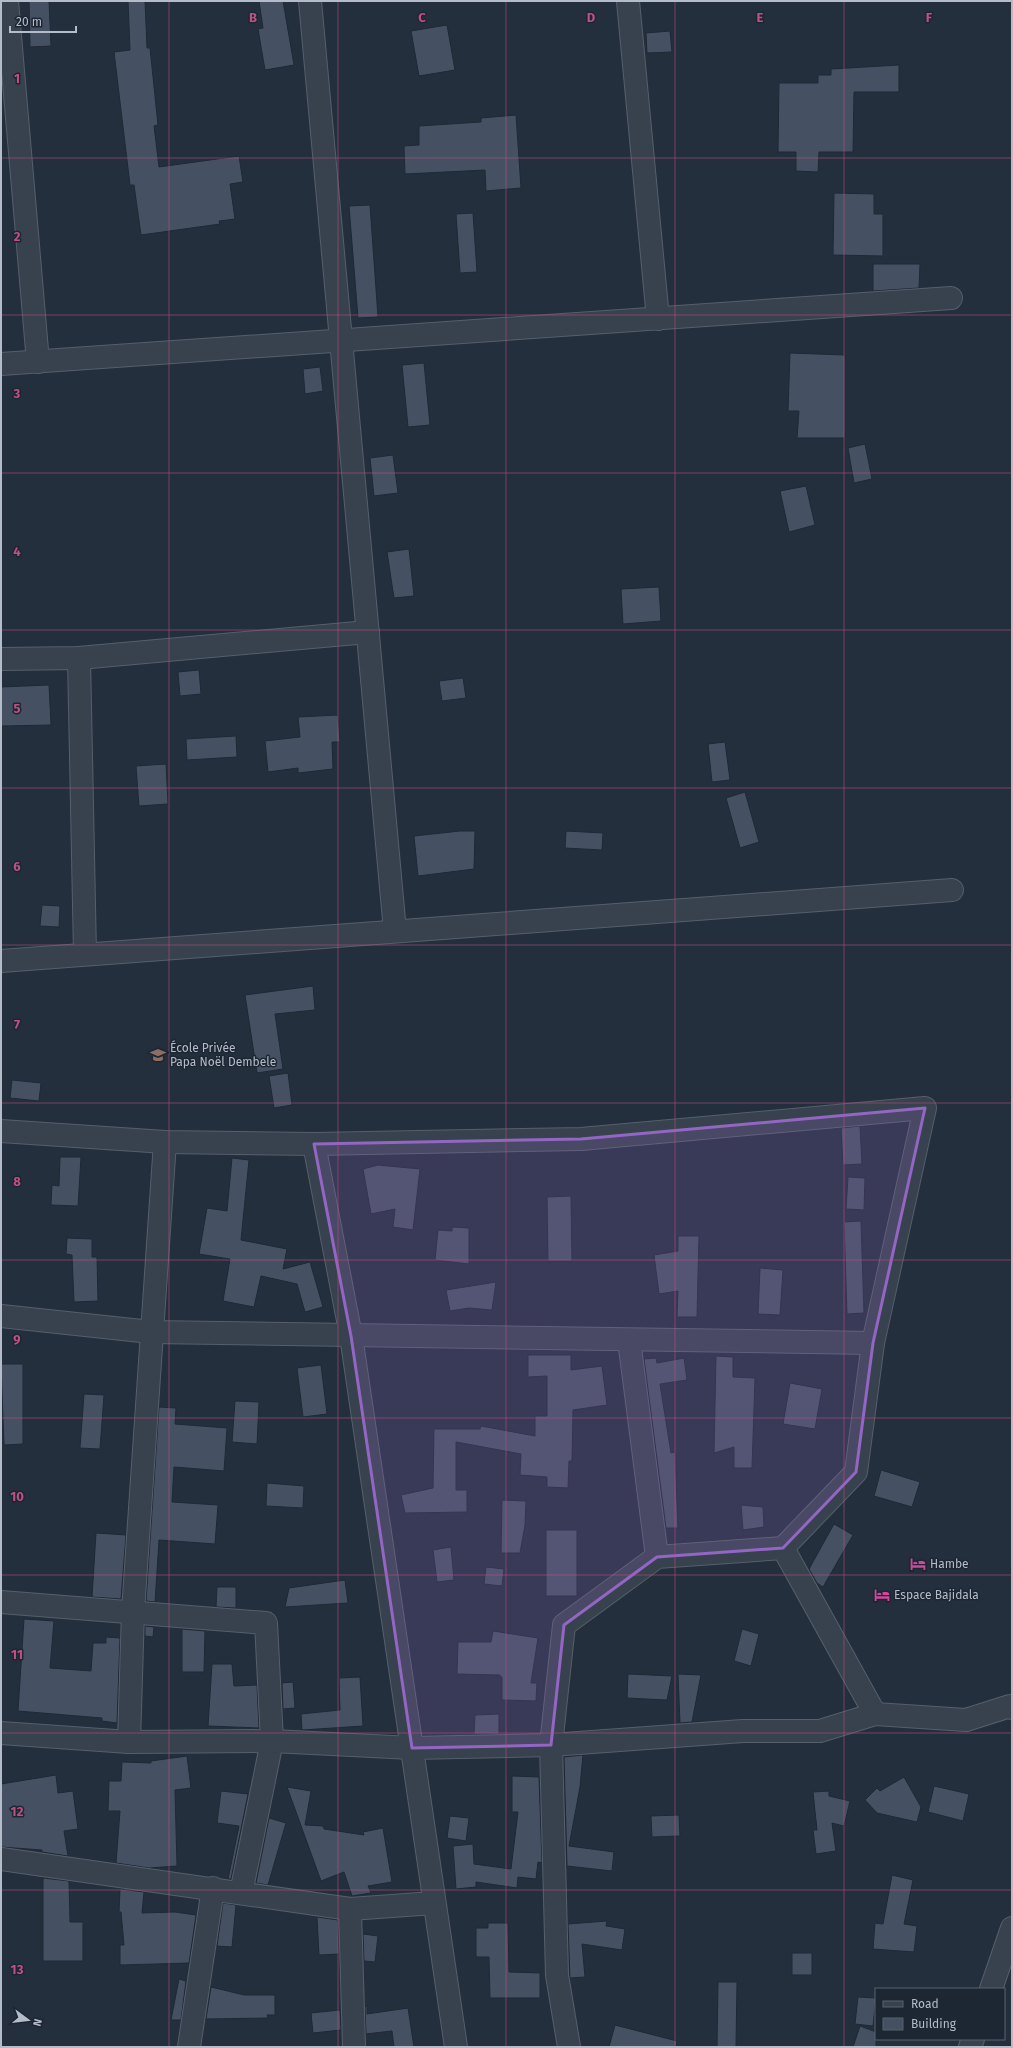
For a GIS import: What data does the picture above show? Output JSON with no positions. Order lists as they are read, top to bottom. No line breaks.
{"places":{"school or university":["École Privée Papa Noël Dembele"],"hotel":["Hambe","Espace Bajidala"]},"legend":["Road","Building"],"scale_bar":"20 m","north":"right","grid":{"columns":["B","C","D","E","F"],"rows":["1","2","3","4","5","6","7","8","9","10","11","12","13"]}}
